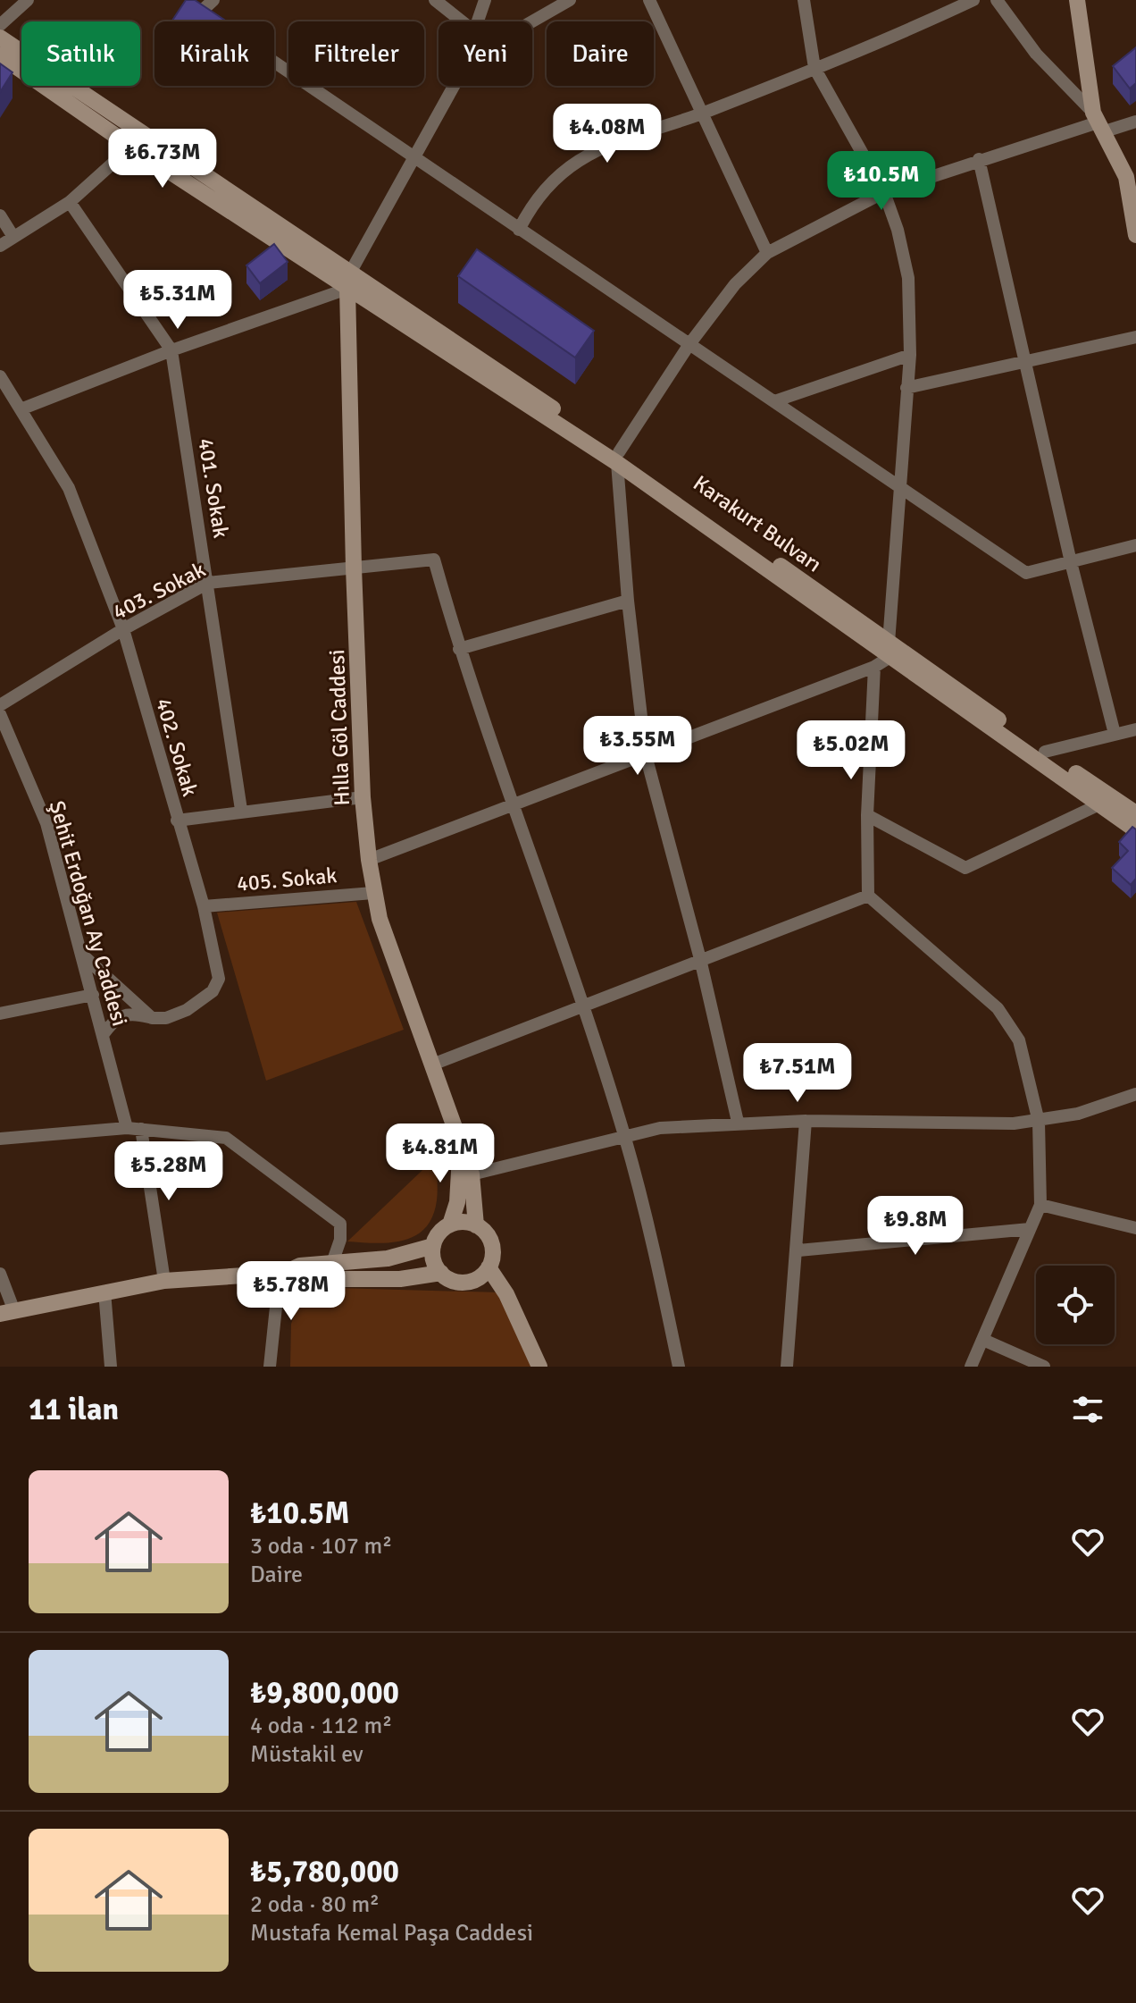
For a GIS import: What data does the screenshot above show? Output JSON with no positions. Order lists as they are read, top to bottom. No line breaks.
{"streets":{"main road":["Karakurt Bulvarı","Hılla Göl Caddesi"],"street":["401. Sokak","403. Sokak","402. Sokak","405. Sokak","Şehit Erdoğan Ay Caddesi"]},"crossings":[["401. Sokak","403. Sokak"],["Karakurt Bulvarı","Hılla Göl Caddesi"],["403. Sokak","Hılla Göl Caddesi"],["403. Sokak","402. Sokak"],["Hılla Göl Caddesi","405. Sokak"],["402. Sokak","405. Sokak"]],"page":{"chip":["Satılık","Kiralık","Filtreler","Yeni","Daire"],"price":["₺4.08M","₺6.73M","₺10.5M","₺5.31M","₺3.55M","₺5.02M","₺7.51M","₺4.81M","₺5.28M","₺9.8M","₺5.78M"],"heading":"11 ilan","list":[{"name":"₺10.5M","note":"3 oda · 107 m² · Daire"},{"name":"₺9,800,000","note":"4 oda · 112 m² · Müstakil ev"},{"name":"₺5,780,000","note":"2 oda · 80 m² · Mustafa Kemal Paşa Caddesi"}]}}
